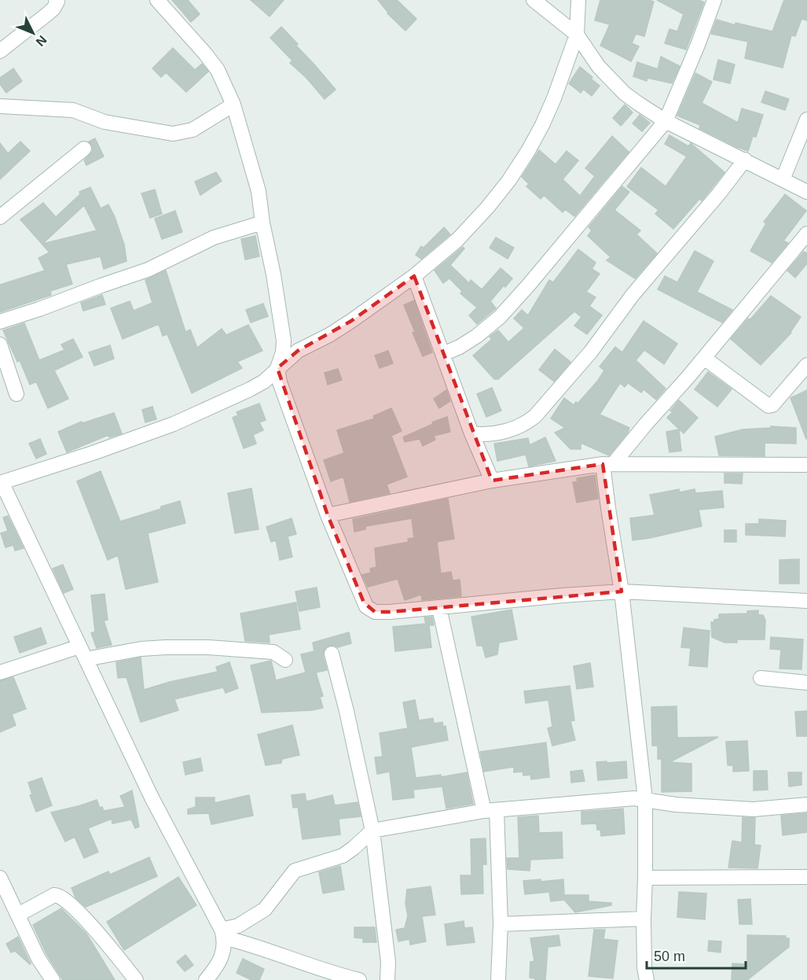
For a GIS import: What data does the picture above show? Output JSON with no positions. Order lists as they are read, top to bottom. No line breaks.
{"scale_bar":"50 m","north":"bottom right"}
